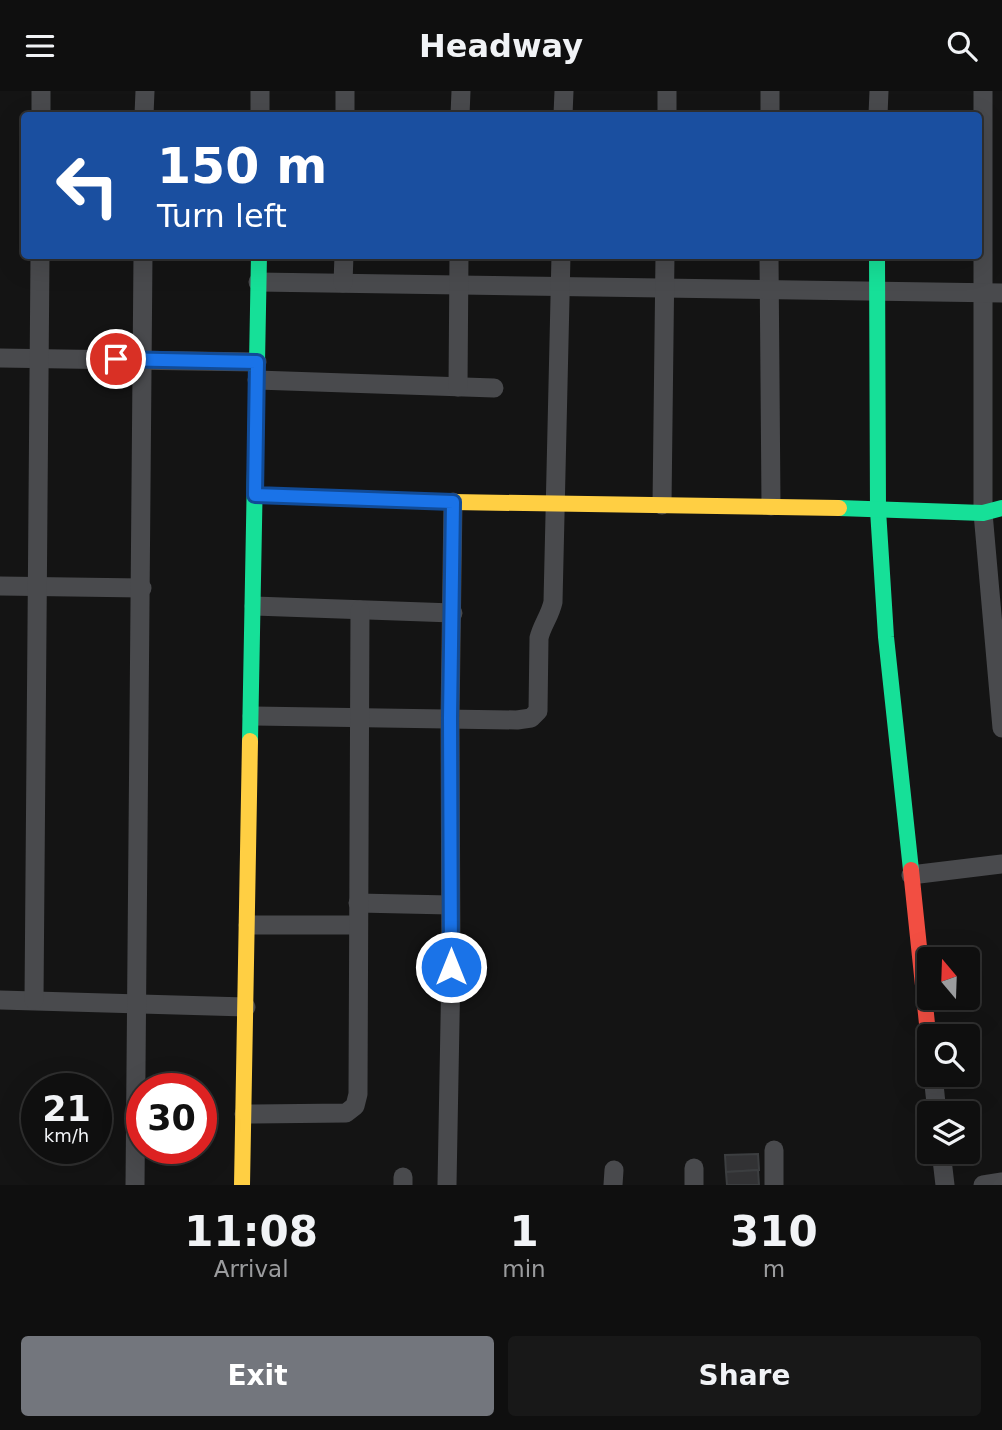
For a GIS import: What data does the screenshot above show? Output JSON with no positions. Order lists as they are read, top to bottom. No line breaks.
{"north":"top","page":{"header":"Headway","turn":["150 m","Turn left"],"speed":"21 km/h","limit":"30","eta":["11:08","Arrival","1","min","310","m"],"buttons":["Exit","Share"]}}
